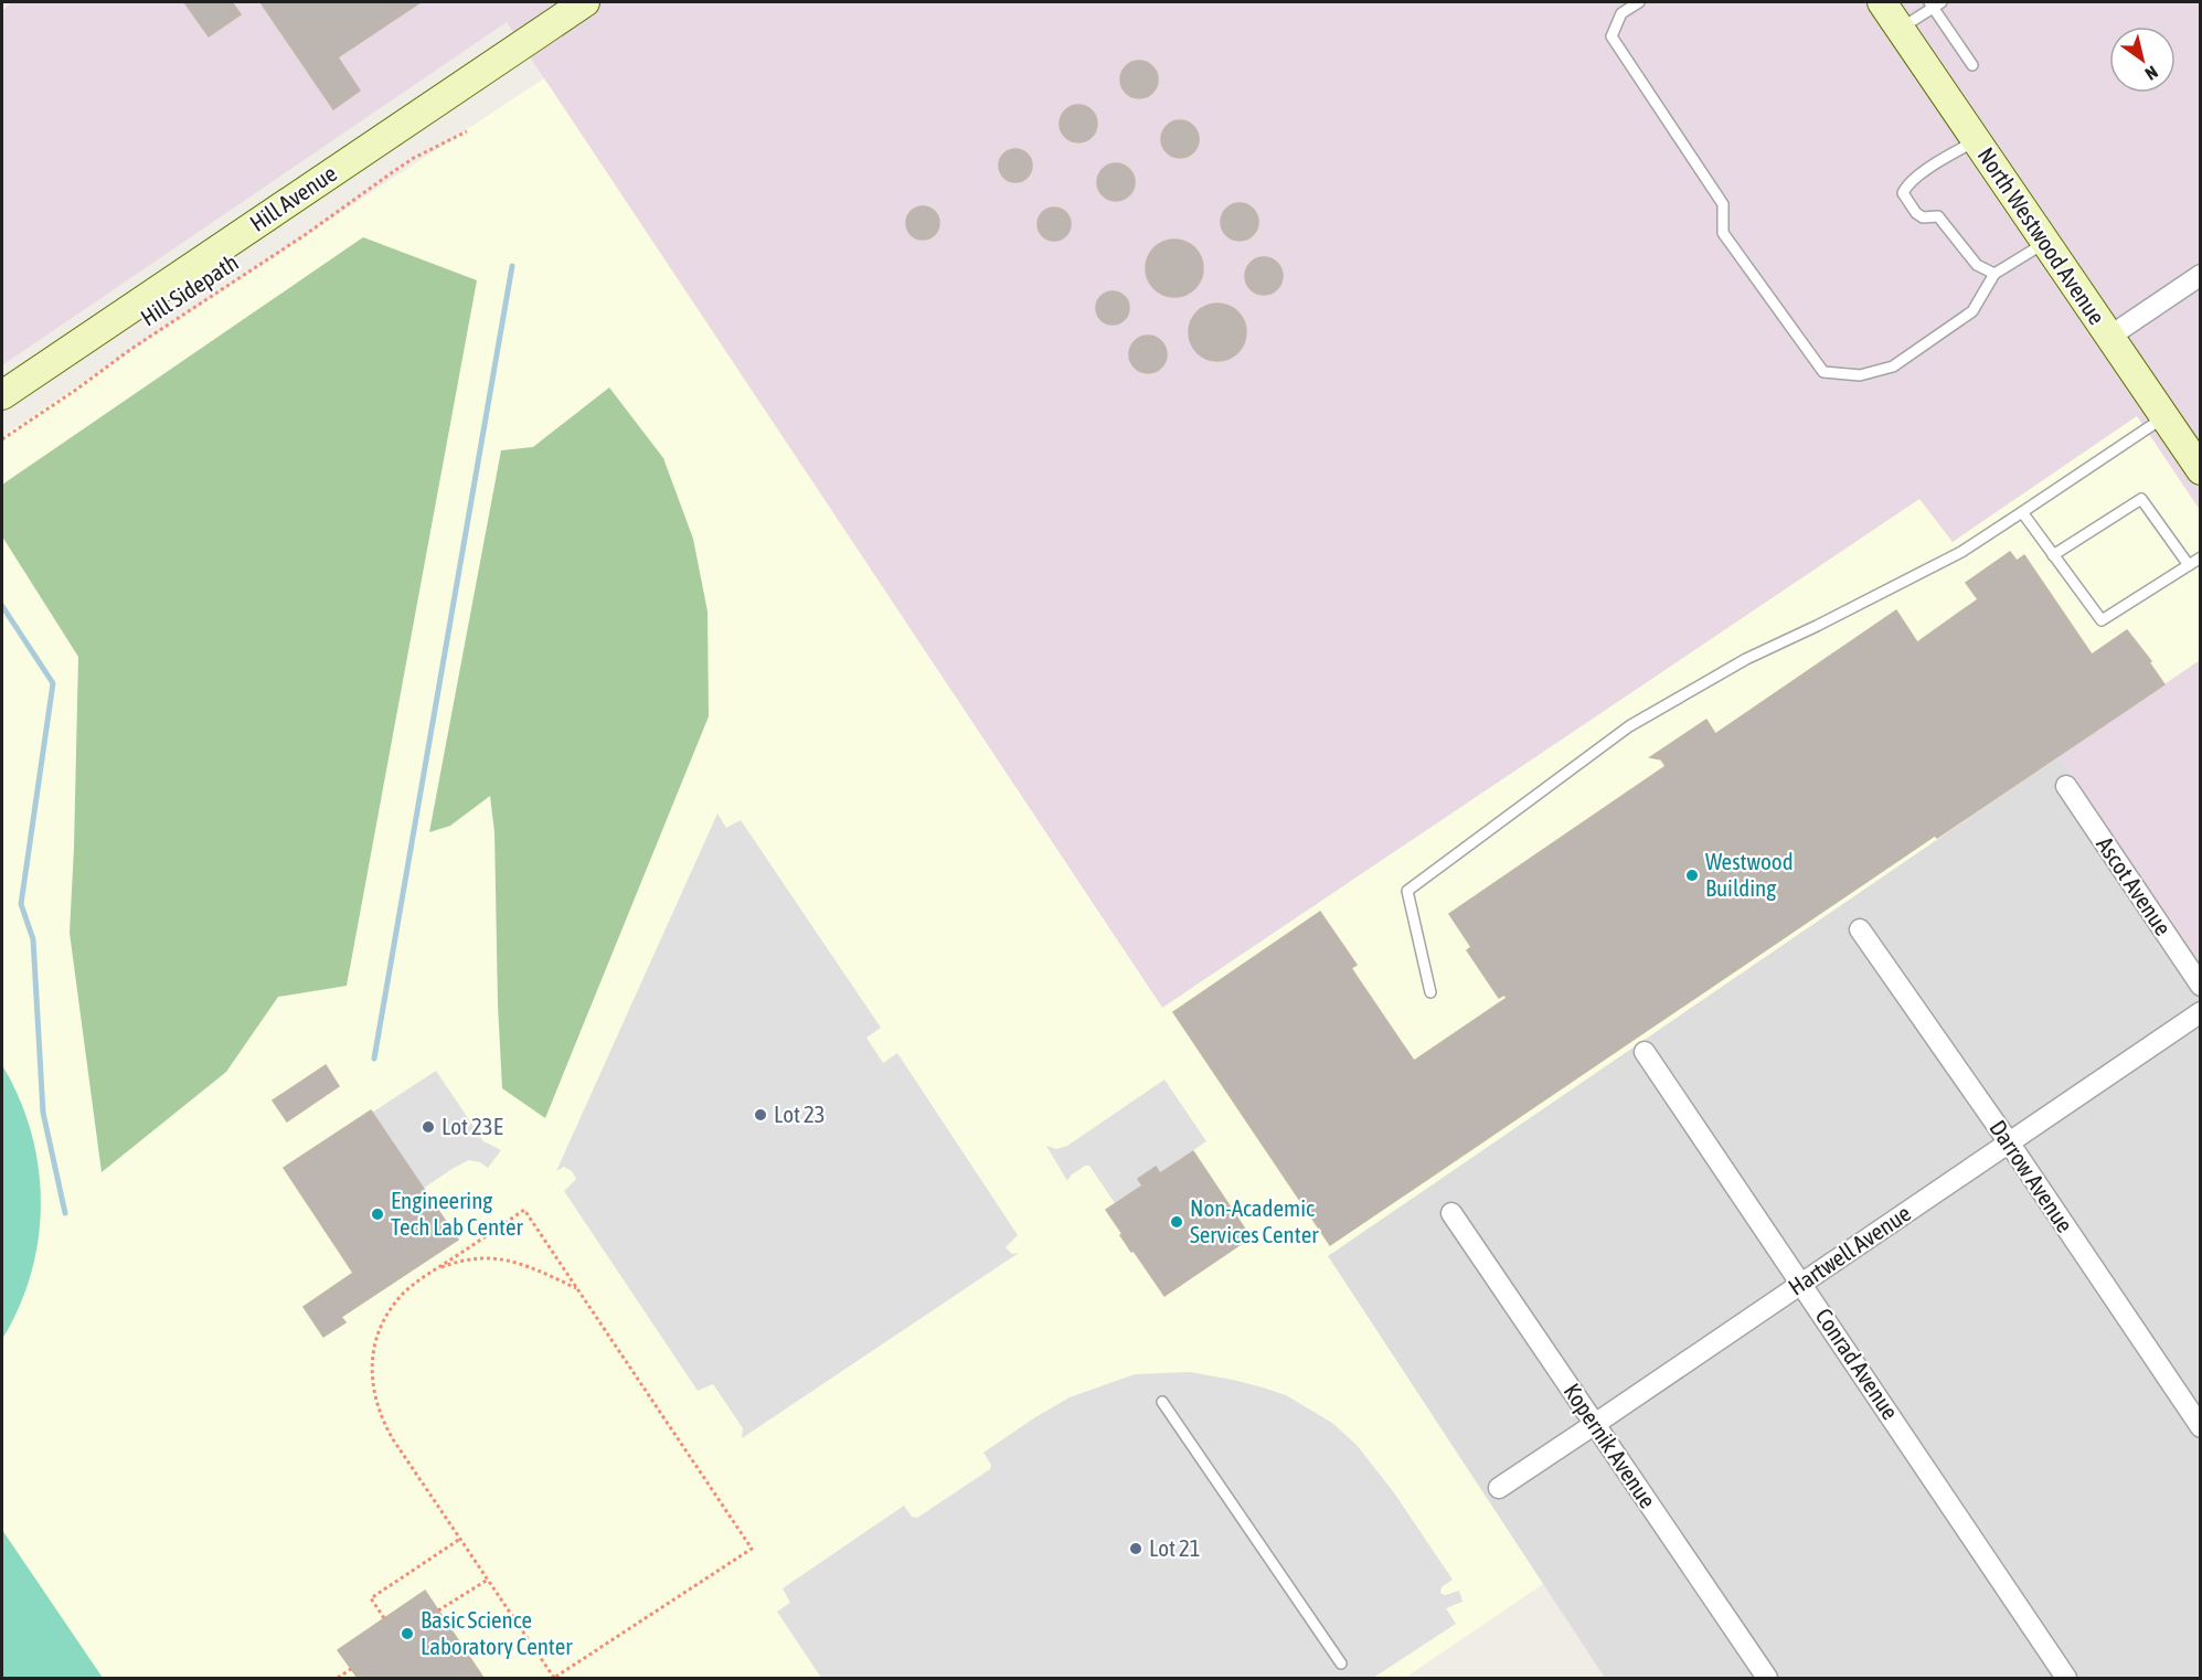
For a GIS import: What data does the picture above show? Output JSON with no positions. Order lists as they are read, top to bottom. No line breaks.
{"streets":{"main road":["Hill Avenue","North Westwood Avenue"],"street":["Ascot Avenue","Darrow Avenue","Hartwell Avenue","Conrad Avenue","Kopernik Avenue"],"path":["Hill Sidepath"]},"crossings":[["Darrow Avenue","Hartwell Avenue"],["Hartwell Avenue","Conrad Avenue"],["Hartwell Avenue","Kopernik Avenue"]],"places":["Westwood Building","Lot 23","Lot 23E","Engineering Tech Lab Center","Non-Academic Services Center","Lot 21","Basic Science Laboratory Center"],"north":"bottom right"}
